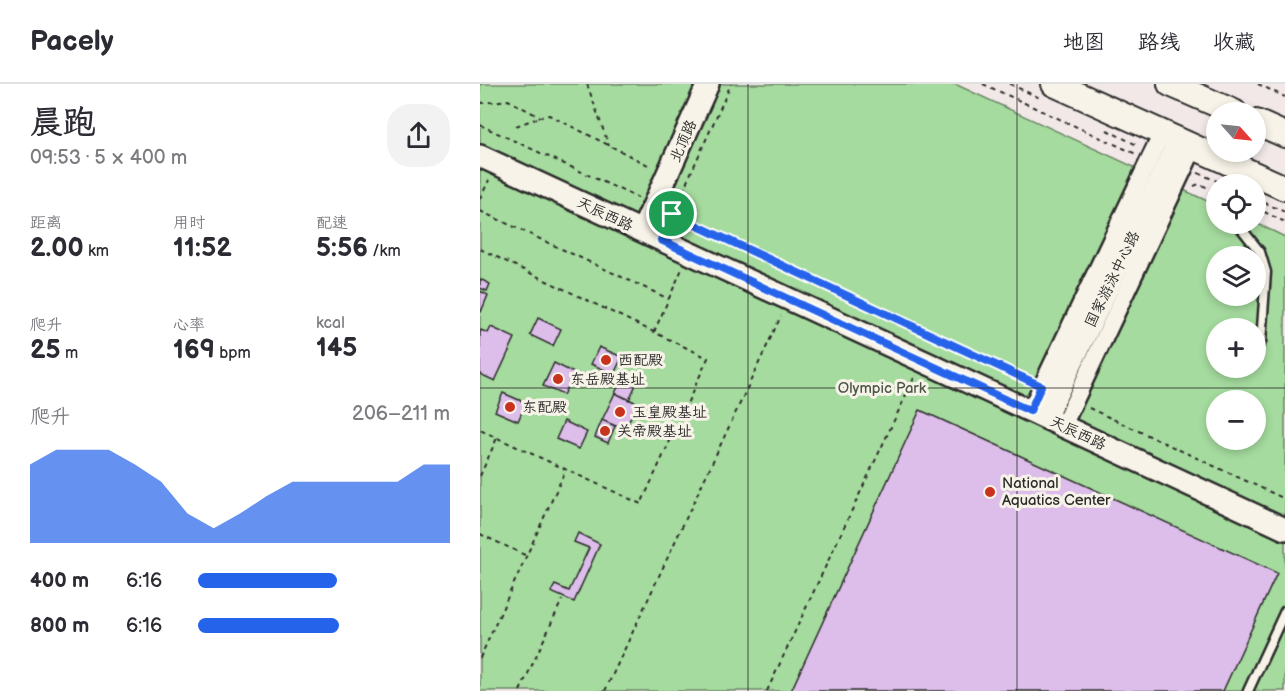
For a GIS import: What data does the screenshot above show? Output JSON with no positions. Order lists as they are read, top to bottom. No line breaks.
{"streets":{"street":["北顶路","天辰西路","国家游泳中心路"]},"crossings":[["北顶路","天辰西路"],["天辰西路","国家游泳中心路"]],"parks":["Olympic Park"],"places":["西配殿","东岳殿基址","东配殿","玉皇殿基址","关帝殿基址","National Aquatics Center"],"north":"bottom right","page":{"header":"Pacely","nav":["地图","路线","收藏"],"heading":["晨跑","09:53 · 5 × 400 m"],"map_buttons":["+","−"],"stats":[["距离","2.00 km"],["用时","11:52"],["配速","5:56 /km"],["爬升","25 m"],["心率","169 bpm"],["kcal","145"]],"chart":["爬升","206–211 m"],"list":[{"name":"400 m","note":"6:16"},{"name":"800 m","note":"6:16"}]}}
